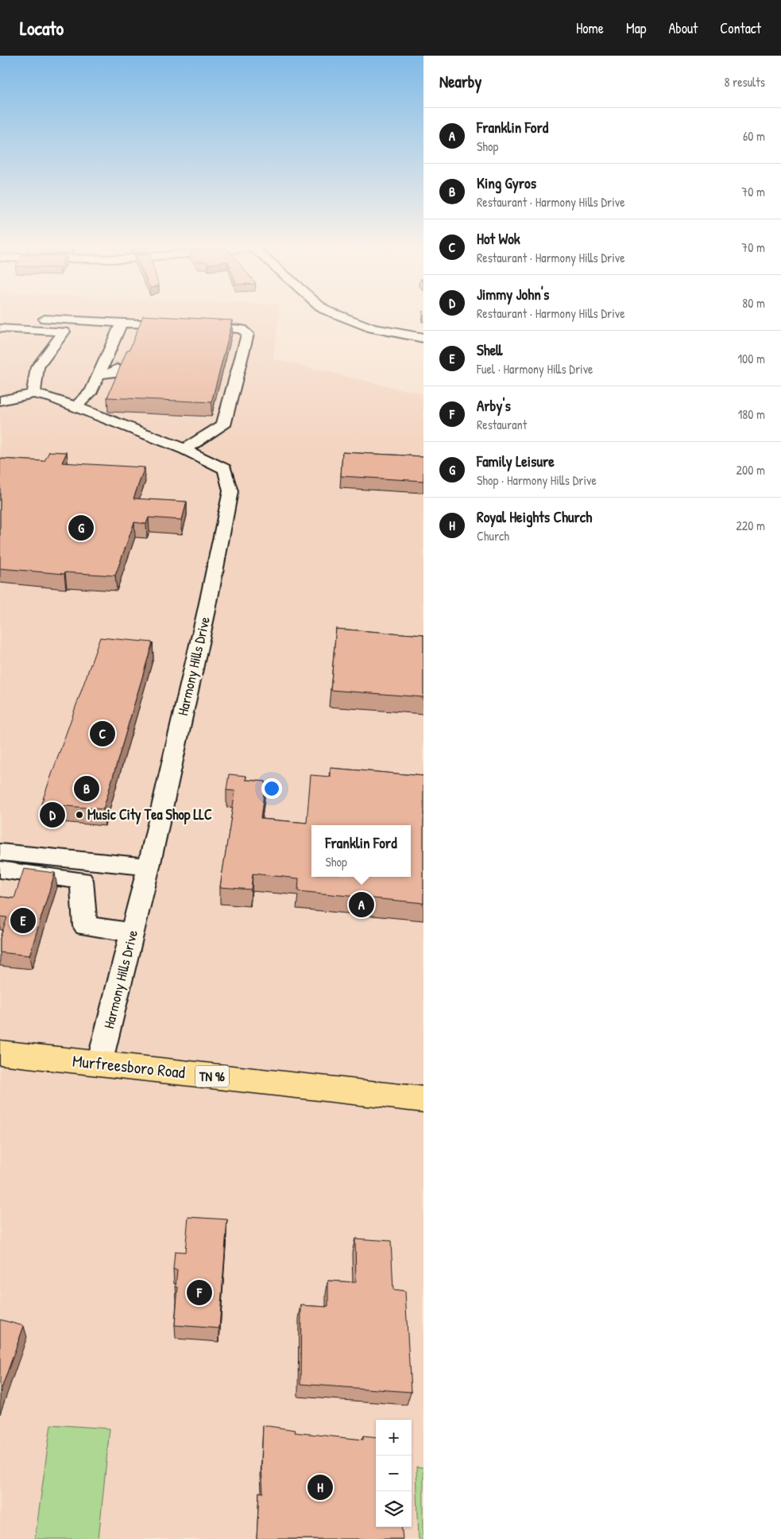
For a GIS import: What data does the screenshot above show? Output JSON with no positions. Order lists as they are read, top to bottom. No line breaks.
{"streets":{"highway":["Murfreesboro Road","TN 96"],"street":["Harmony Hills Drive"]},"crossings":[["Harmony Hills Drive","Murfreesboro Road"]],"places":["Music City Tea Shop LLC"],"page":{"header":"Locato","nav":["Home","Map","About","Contact"],"heading":["Nearby","8 results"],"list":[{"mark":"A","name":"Franklin Ford","note":"Shop","value":"60 m"},{"mark":"B","name":"King Gyros","note":"Restaurant · Harmony Hills Drive","value":"70 m"},{"mark":"C","name":"Hot Wok","note":"Restaurant · Harmony Hills Drive","value":"70 m"},{"mark":"D","name":"Jimmy John's","note":"Restaurant · Harmony Hills Drive","value":"80 m"},{"mark":"E","name":"Shell","note":"Fuel · Harmony Hills Drive","value":"100 m"},{"mark":"F","name":"Arby's","note":"Restaurant","value":"180 m"},{"mark":"G","name":"Family Leisure","note":"Shop · Harmony Hills Drive","value":"200 m"},{"mark":"H","name":"Royal Heights Church","note":"Church","value":"220 m"}],"pins":["G","C","B","D","A","E","F","H"],"popup":["Franklin Ford","Shop"],"map_buttons":["+","−"]}}
